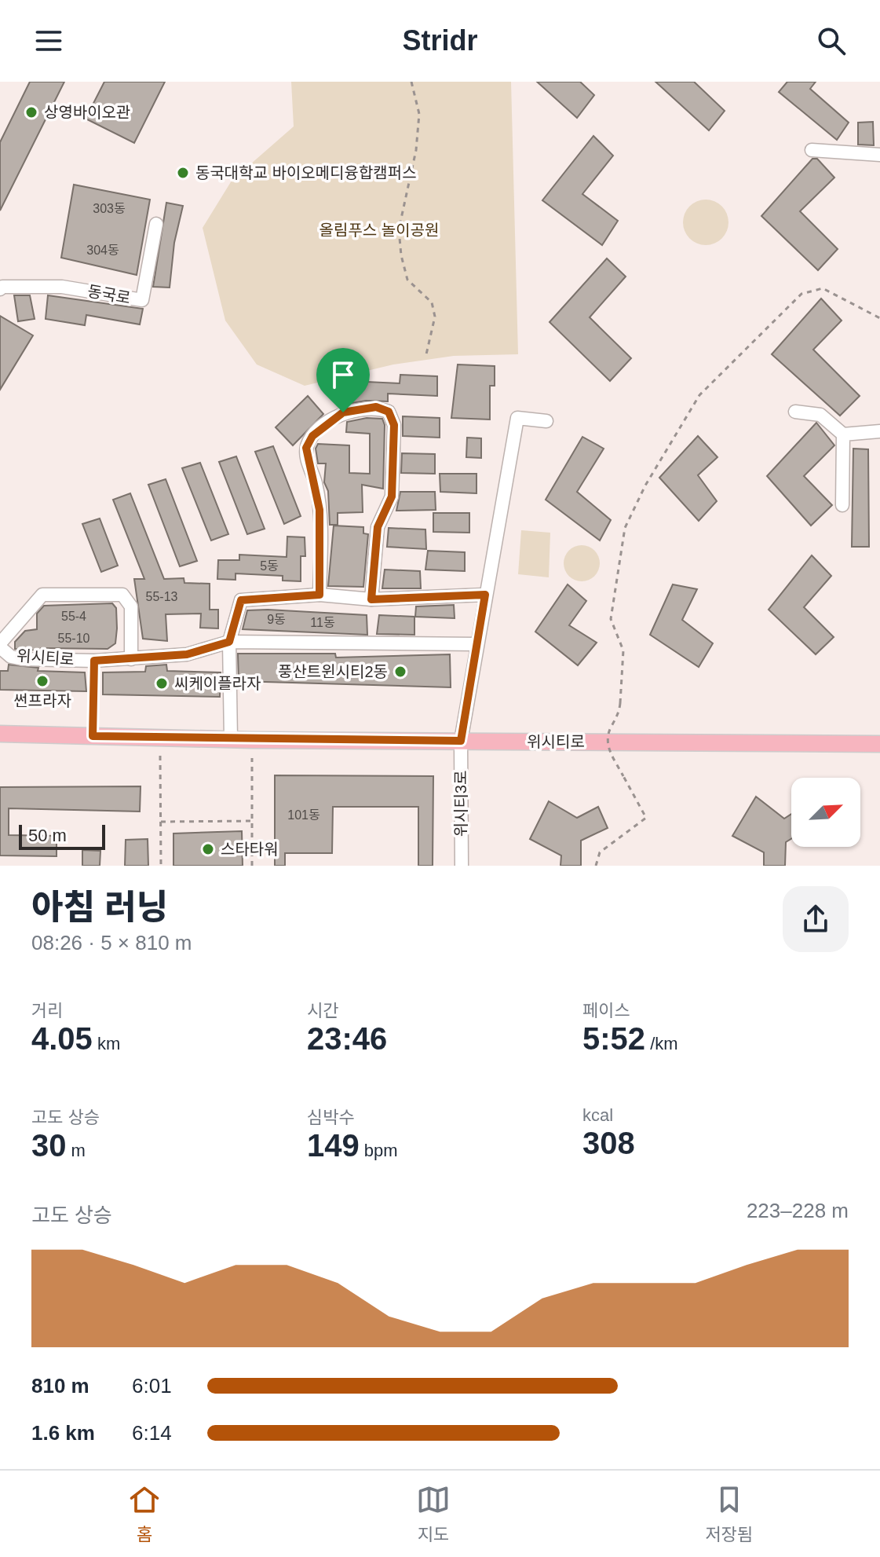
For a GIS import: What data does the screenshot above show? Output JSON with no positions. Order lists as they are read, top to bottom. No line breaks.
{"streets":{"main road":["위시티로"],"street":["동국로","위시티3로"]},"crossings":[["위시티로","위시티3로"]],"parks":["올림푸스 놀이공원"],"places":["상영바이오관","동국대학교 바이오메디융합캠퍼스","풍산트윈시티2동","썬프라자","씨케이플라자","스타타워"],"house_numbers":["303동","304동","5동","55-13","55-4","9동","11동","55-10","101동"],"scale_bar":"50 m","north":"top right","page":{"header":"Stridr","scale":"50 m","heading":["아침 러닝","08:26 · 5 × 810 m"],"stats":[["거리","4.05 km"],["시간","23:46"],["페이스","5:52 /km"],["고도 상승","30 m"],["심박수","149 bpm"],["kcal","308"]],"chart":["고도 상승","223–228 m"],"list":[{"name":"810 m","note":"6:01"},{"name":"1.6 km","note":"6:14"}],"tabs":["홈","지도","저장됨"]}}
